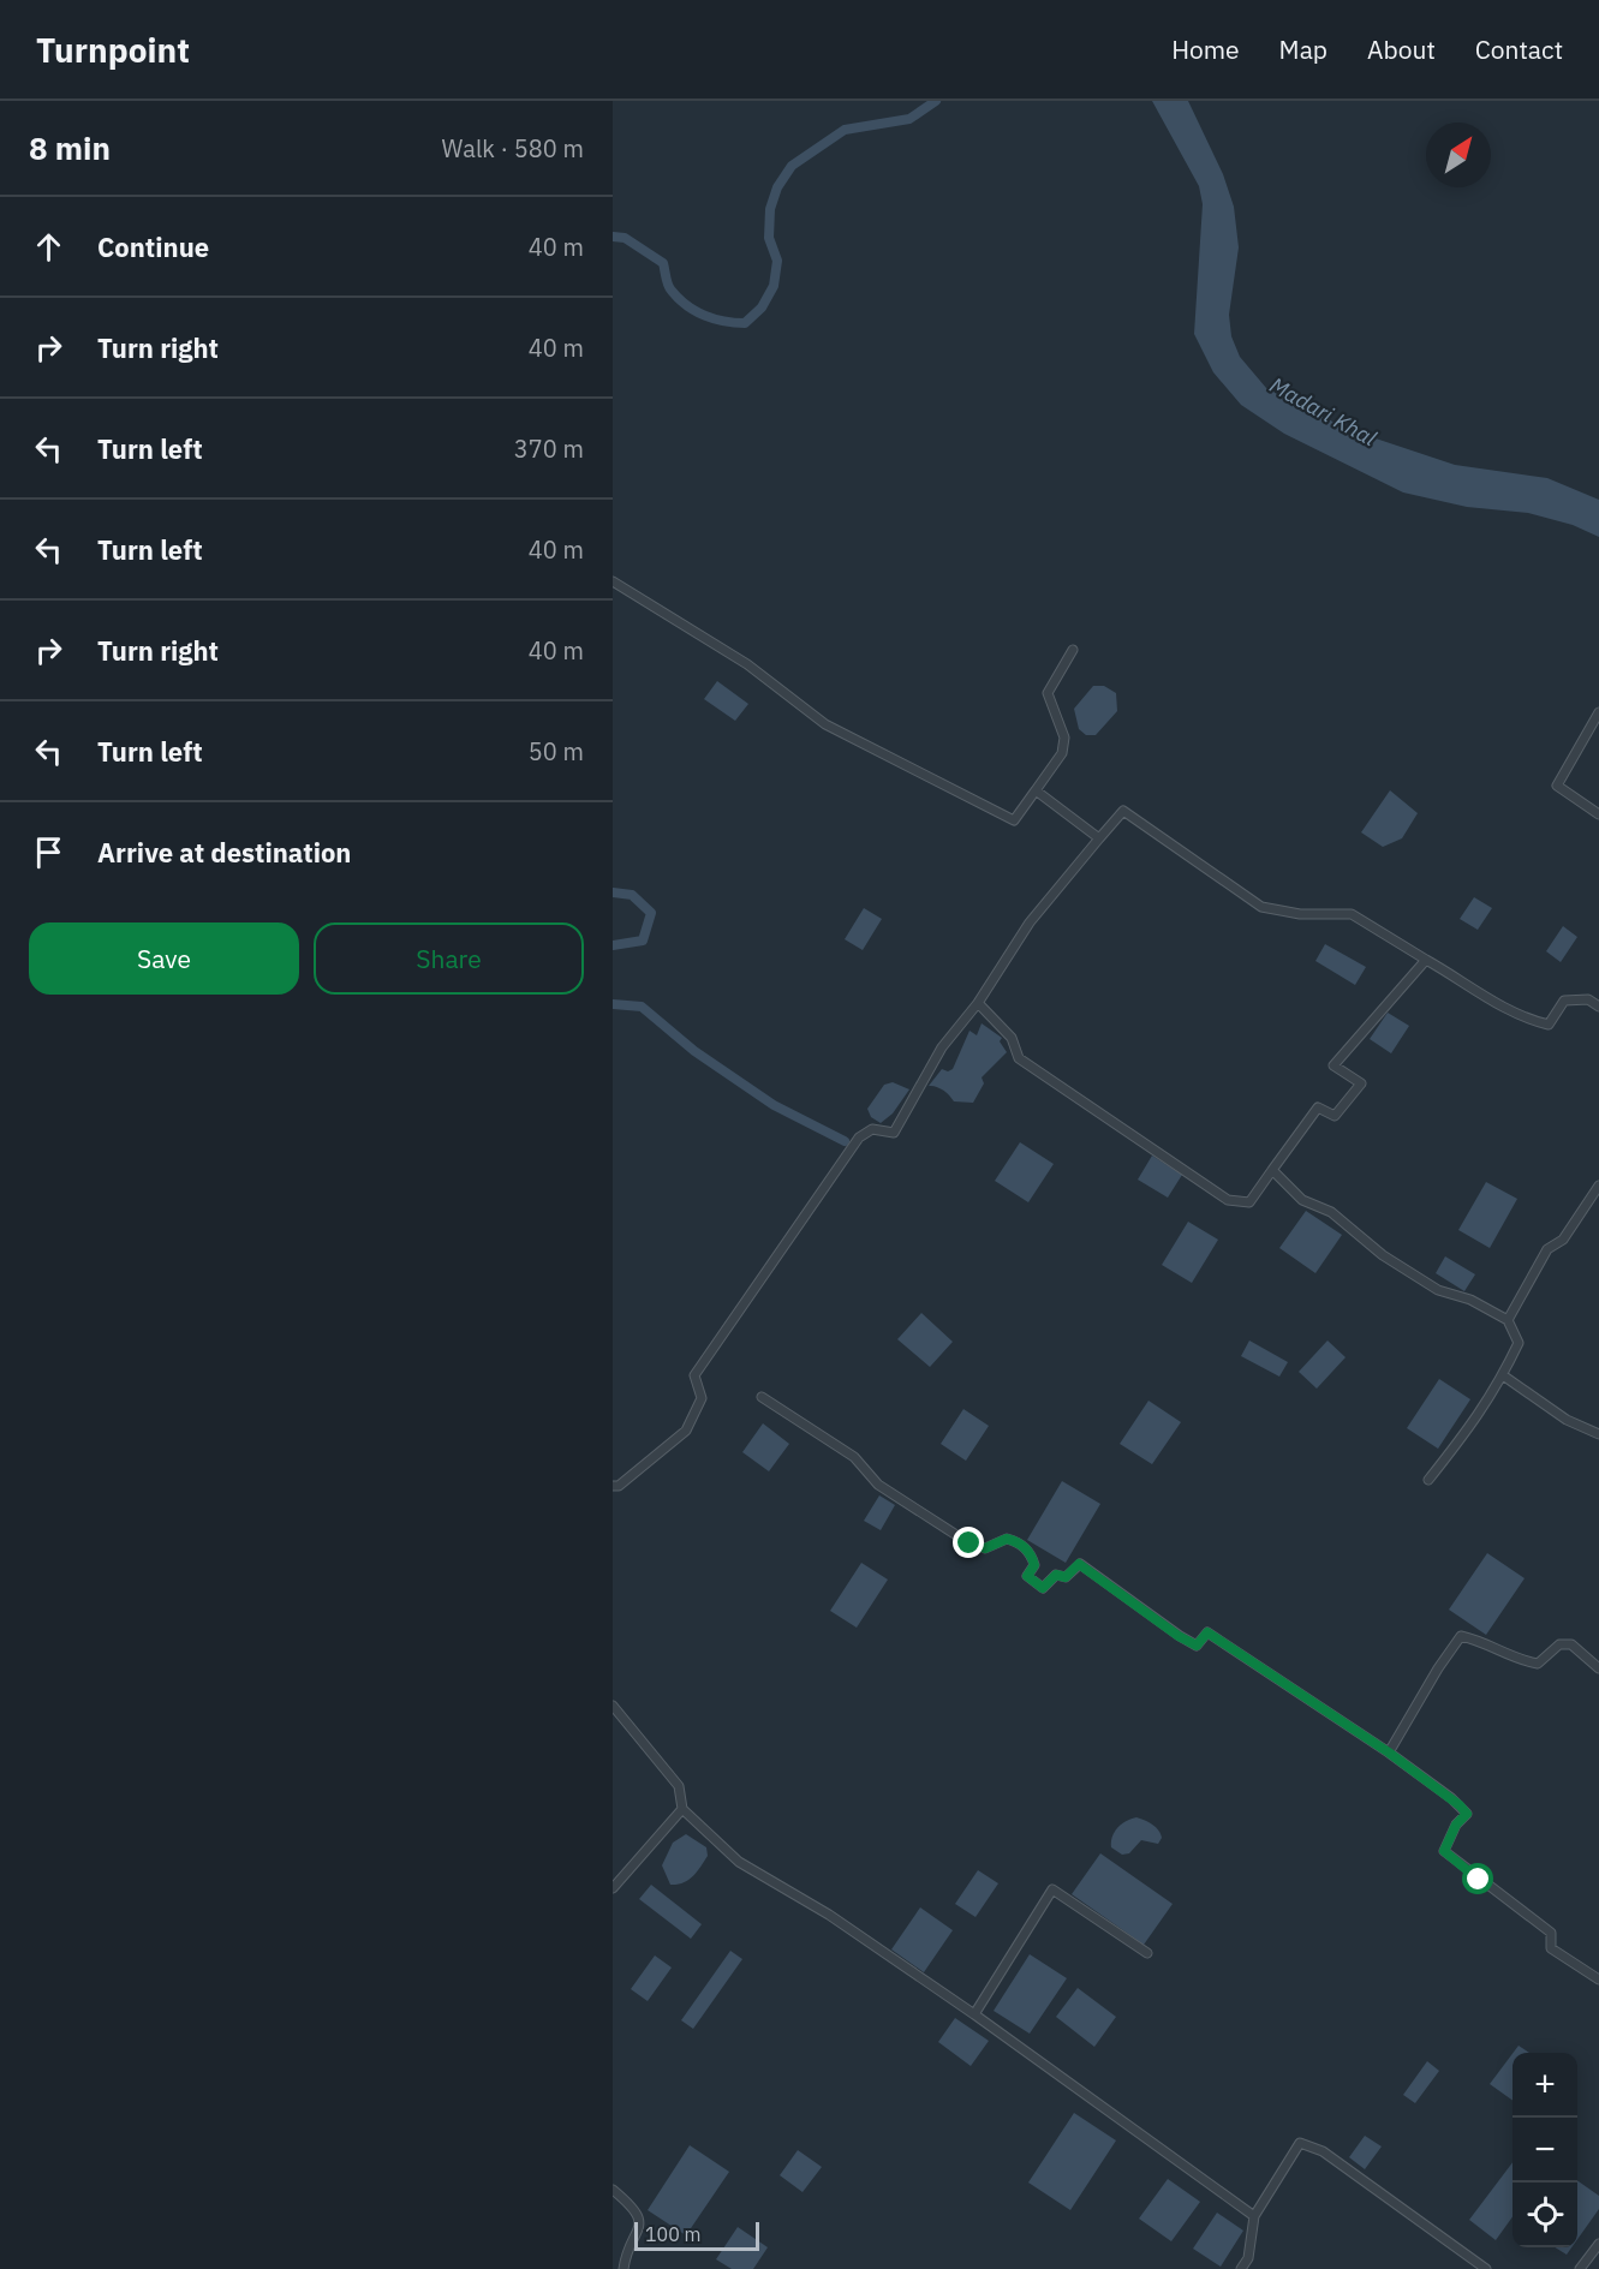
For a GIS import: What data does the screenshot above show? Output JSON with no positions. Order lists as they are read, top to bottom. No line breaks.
{"water":["Madari Khal"],"scale_bar":"100 m","north":"top right","page":{"header":"Turnpoint","nav":["Home","Map","About","Contact"],"heading":["8 min","Walk · 580 m"],"list":[["Continue","40 m"],["Turn right","40 m"],["Turn left","370 m"],["Turn left","40 m"],["Turn right","40 m"],["Turn left","50 m"],"Arrive at destination"],"buttons":["Save","Share"],"map_buttons":["+","−"],"scale":"100 m"}}
